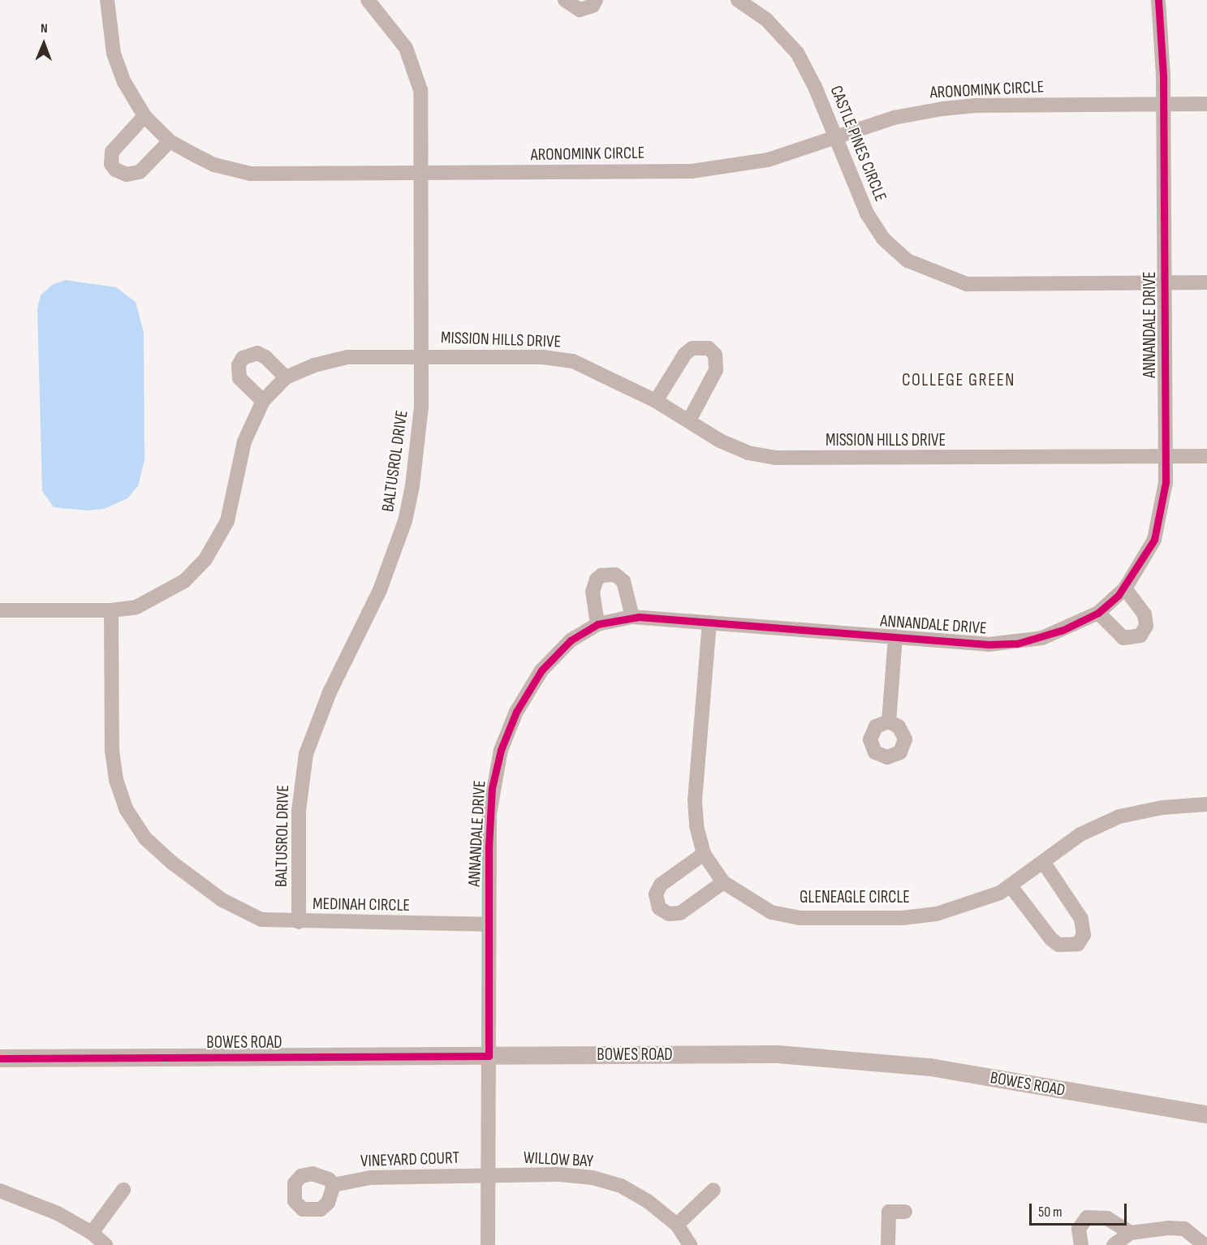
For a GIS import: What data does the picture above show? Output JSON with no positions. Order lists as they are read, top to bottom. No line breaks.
{"streets":{"main road":["BOWES ROAD"],"street":["ARONOMINK CIRCLE","CASTLE PINES CIRCLE","ANNANDALE DRIVE","MISSION HILLS DRIVE","BALTUSROL DRIVE","GLENEAGLE CIRCLE","MEDINAH CIRCLE","VINEYARD COURT","WILLOW BAY"]},"crossings":[["ARONOMINK CIRCLE","CASTLE PINES CIRCLE"],["ARONOMINK CIRCLE","ANNANDALE DRIVE"],["ARONOMINK CIRCLE","BALTUSROL DRIVE"],["CASTLE PINES CIRCLE","ANNANDALE DRIVE"],["ANNANDALE DRIVE","MISSION HILLS DRIVE"],["ANNANDALE DRIVE","GLENEAGLE CIRCLE"],["ANNANDALE DRIVE","MEDINAH CIRCLE"],["ANNANDALE DRIVE","BOWES ROAD"],["ANNANDALE DRIVE","VINEYARD COURT"],["ANNANDALE DRIVE","WILLOW BAY"],["MISSION HILLS DRIVE","BALTUSROL DRIVE"],["MISSION HILLS DRIVE","MEDINAH CIRCLE"],["BALTUSROL DRIVE","MEDINAH CIRCLE"],["VINEYARD COURT","WILLOW BAY"]],"districts":["COLLEGE GREEN"],"scale_bar":"50 m","north":"top"}
